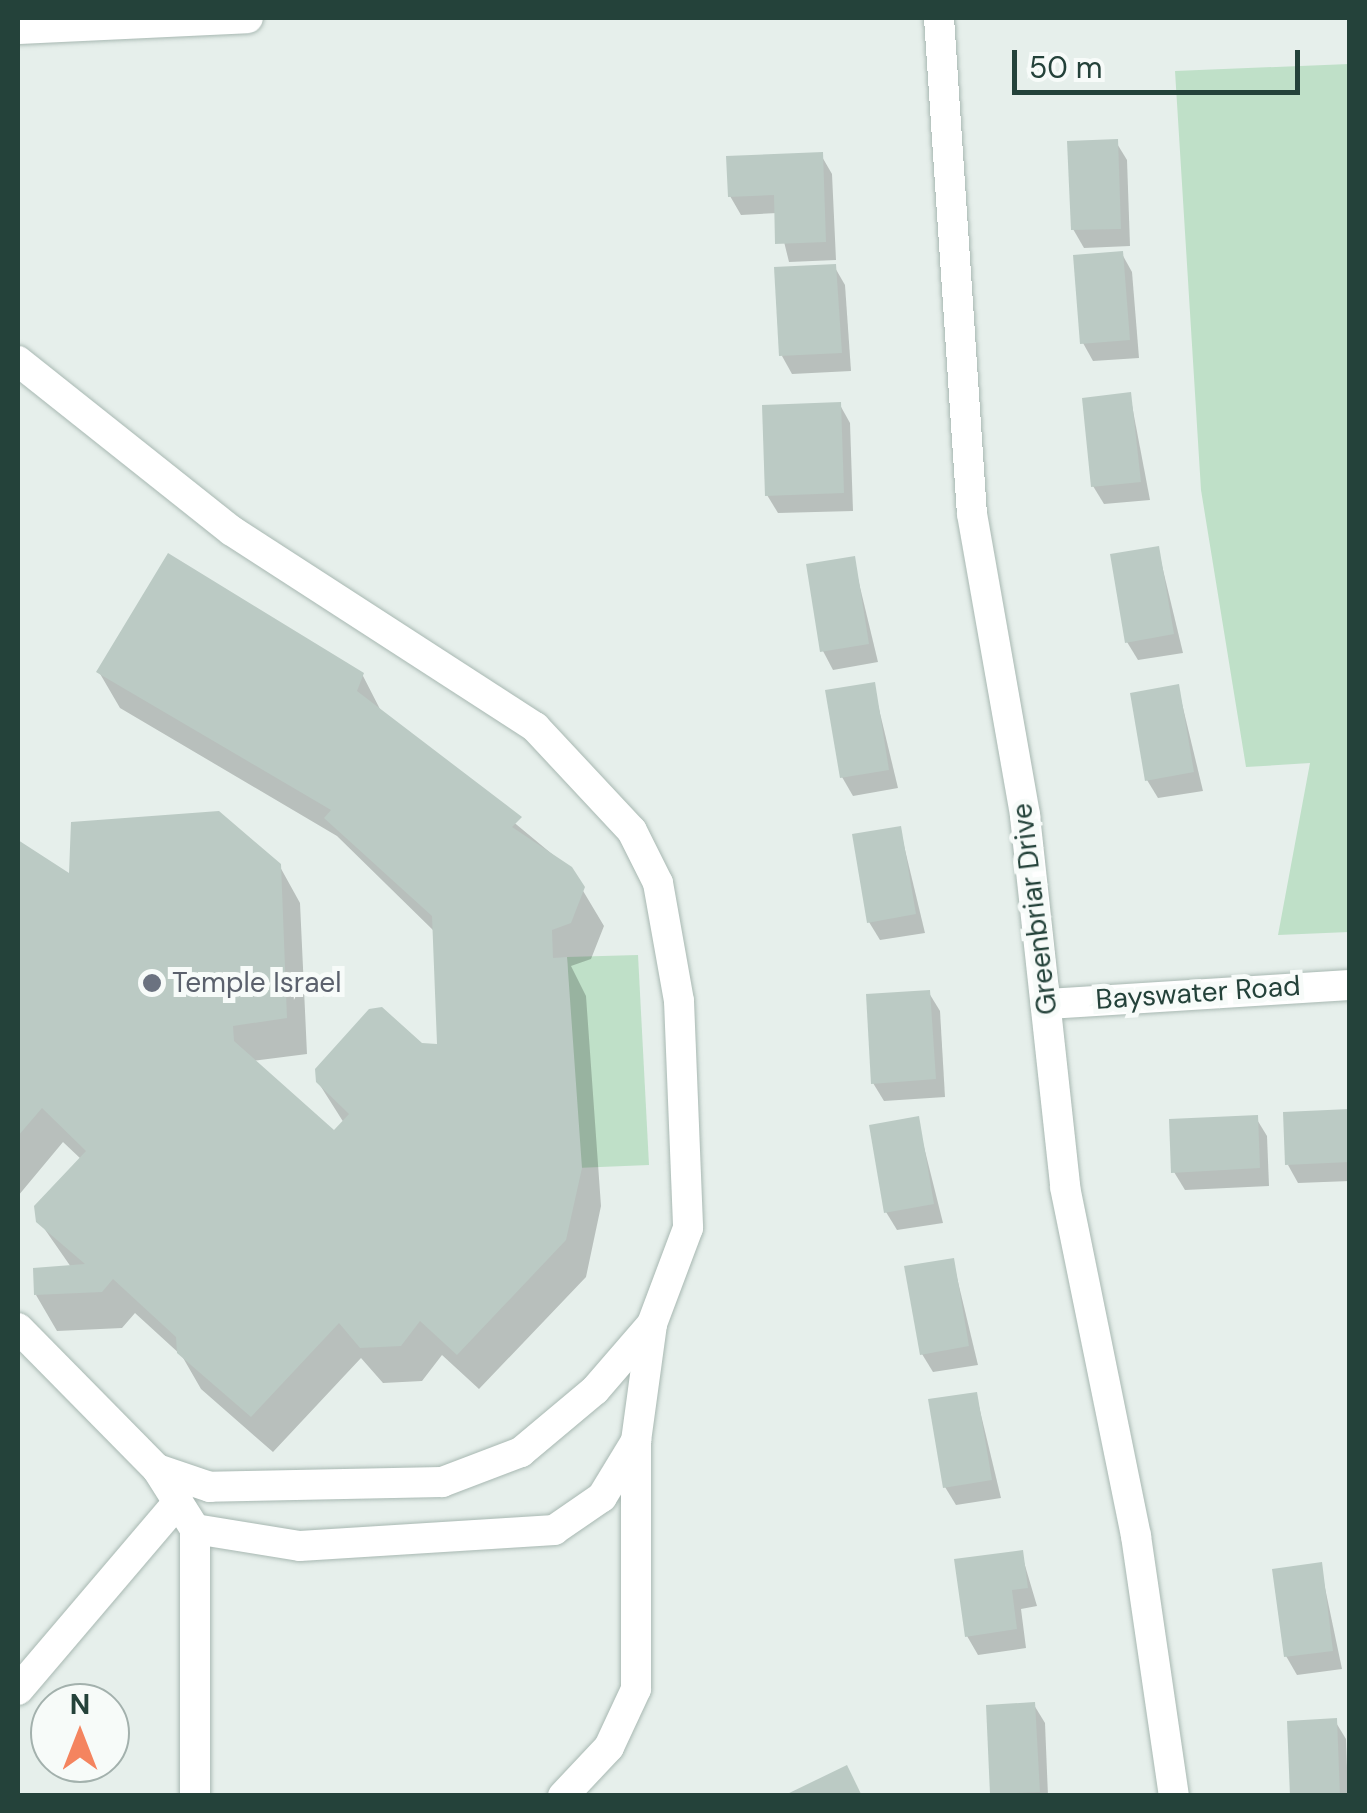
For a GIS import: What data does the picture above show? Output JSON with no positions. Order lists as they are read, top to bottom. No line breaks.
{"streets":{"street":["Greenbriar Drive","Bayswater Road"]},"crossings":[["Greenbriar Drive","Bayswater Road"]],"places":["Temple Israel"],"scale_bar":"50 m","north":"top"}
